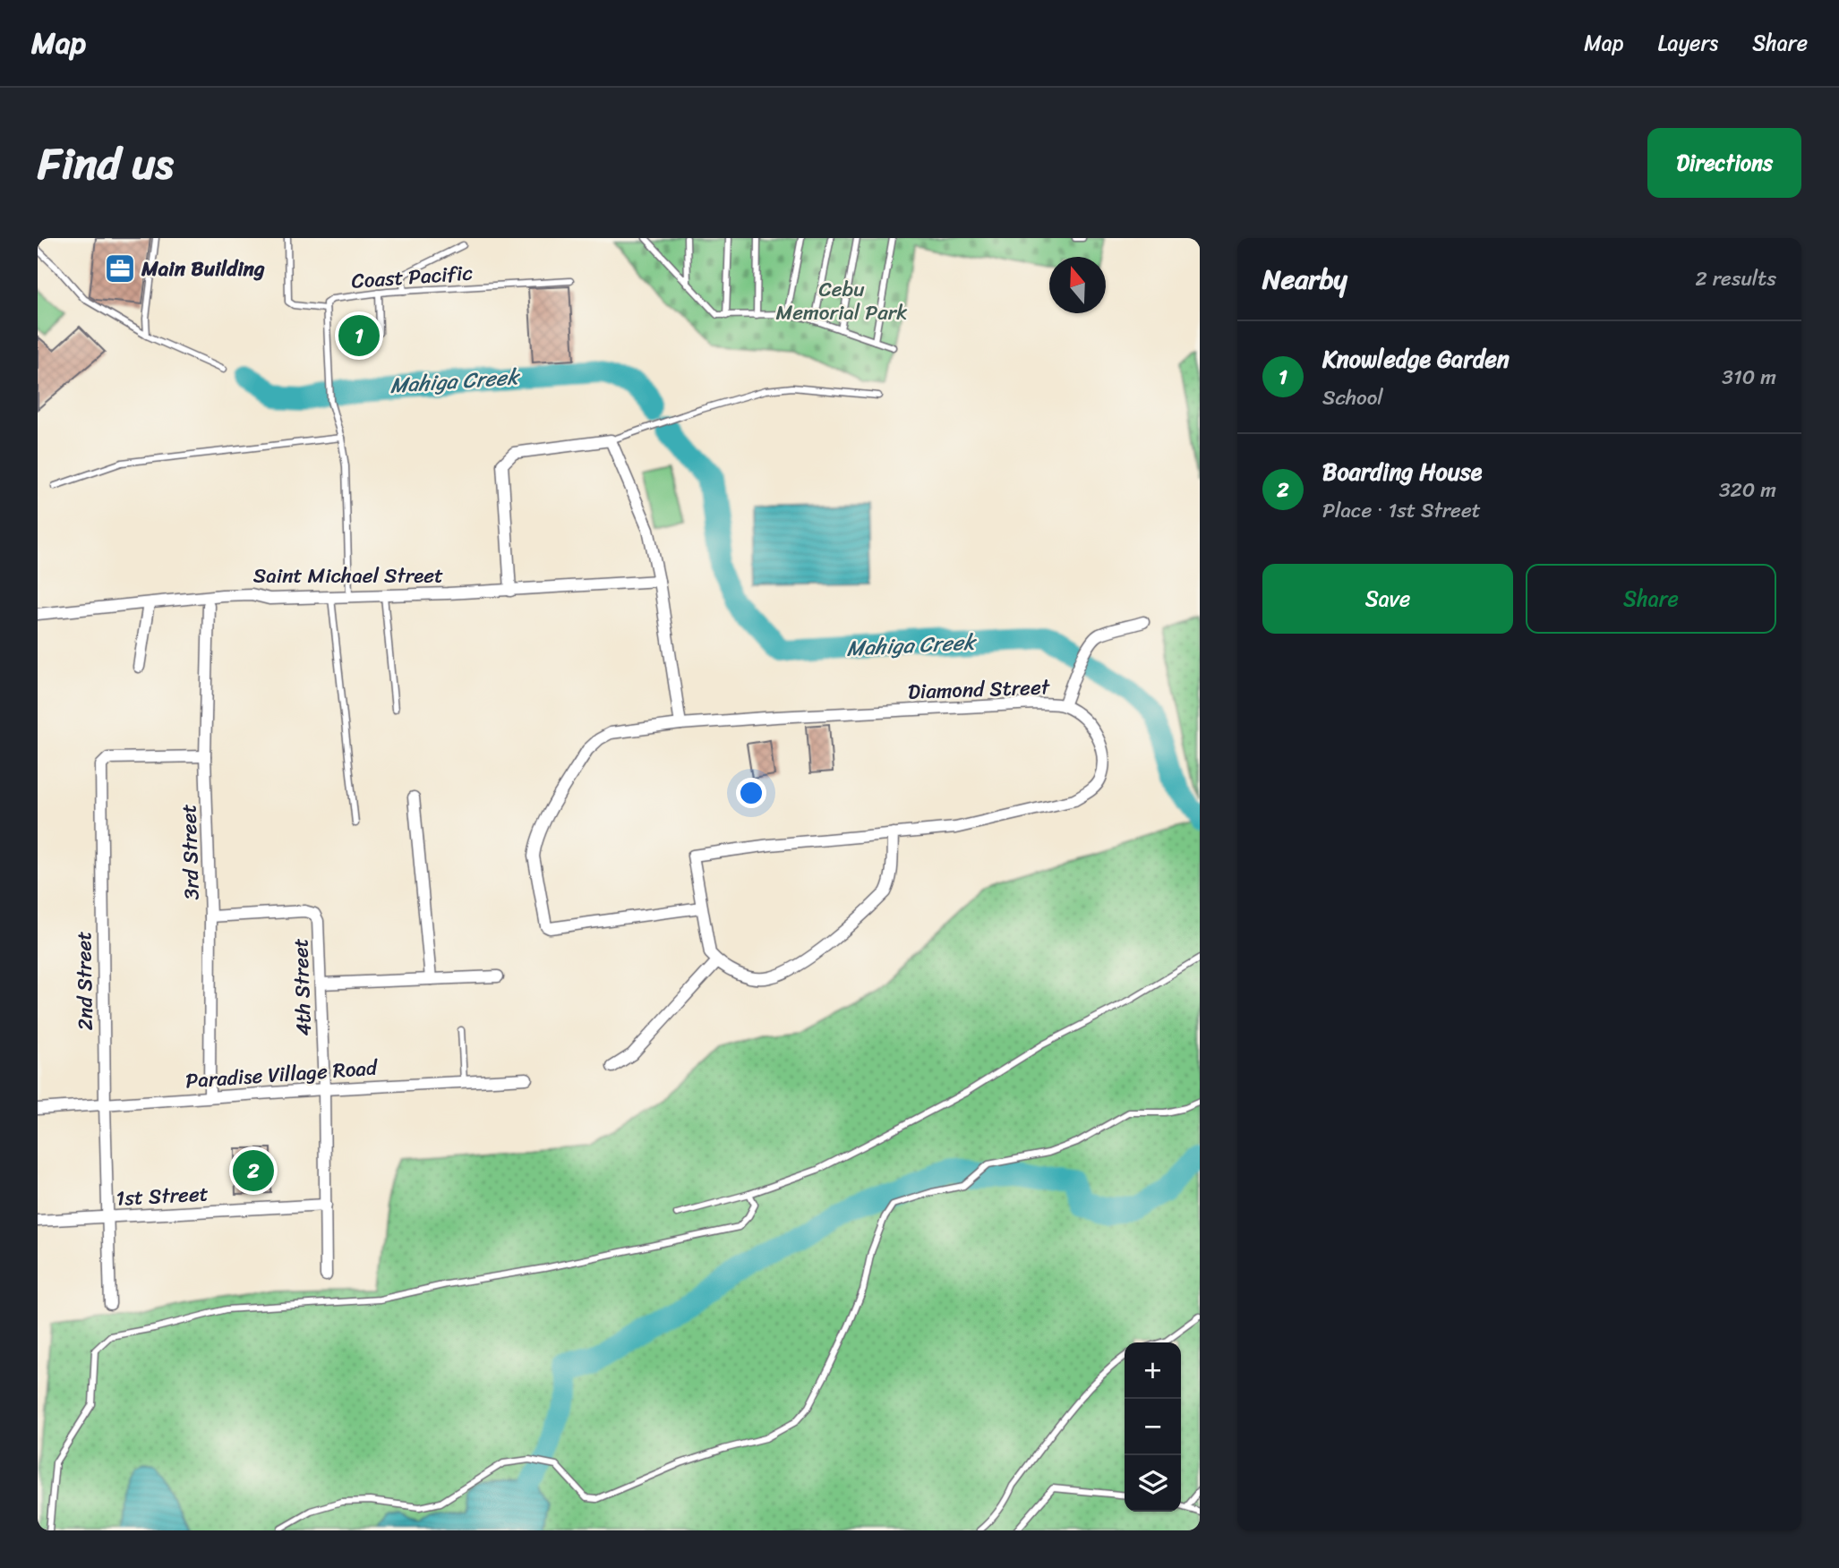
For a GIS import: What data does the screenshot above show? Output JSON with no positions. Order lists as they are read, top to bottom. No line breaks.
{"streets":{"street":["Saint Michael Street","Diamond Street","3rd Street","2nd Street","4th Street","Paradise Village Road","1st Street"],"lane":["Coast Pacific"]},"crossings":[["3rd Street","2nd Street"],["3rd Street","4th Street"],["3rd Street","Paradise Village Road"],["2nd Street","Paradise Village Road"],["2nd Street","1st Street"],["4th Street","Paradise Village Road"],["4th Street","1st Street"]],"water":["Mahiga Creek"],"parks":["Cebu Memorial Park"],"places":{"office":["Main Building"]},"north":"top","page":{"header":"Map","nav":["Map","Layers","Share"],"title":"Find us","buttons":["Directions",["Save","Share"]],"heading":["Nearby","2 results"],"pins":["1","2"],"list":[{"mark":"1","name":"Knowledge Garden","note":"School","value":"310 m"},{"mark":"2","name":"Boarding House","note":"Place · 1st Street","value":"320 m"}],"map_buttons":["+","−"]}}
